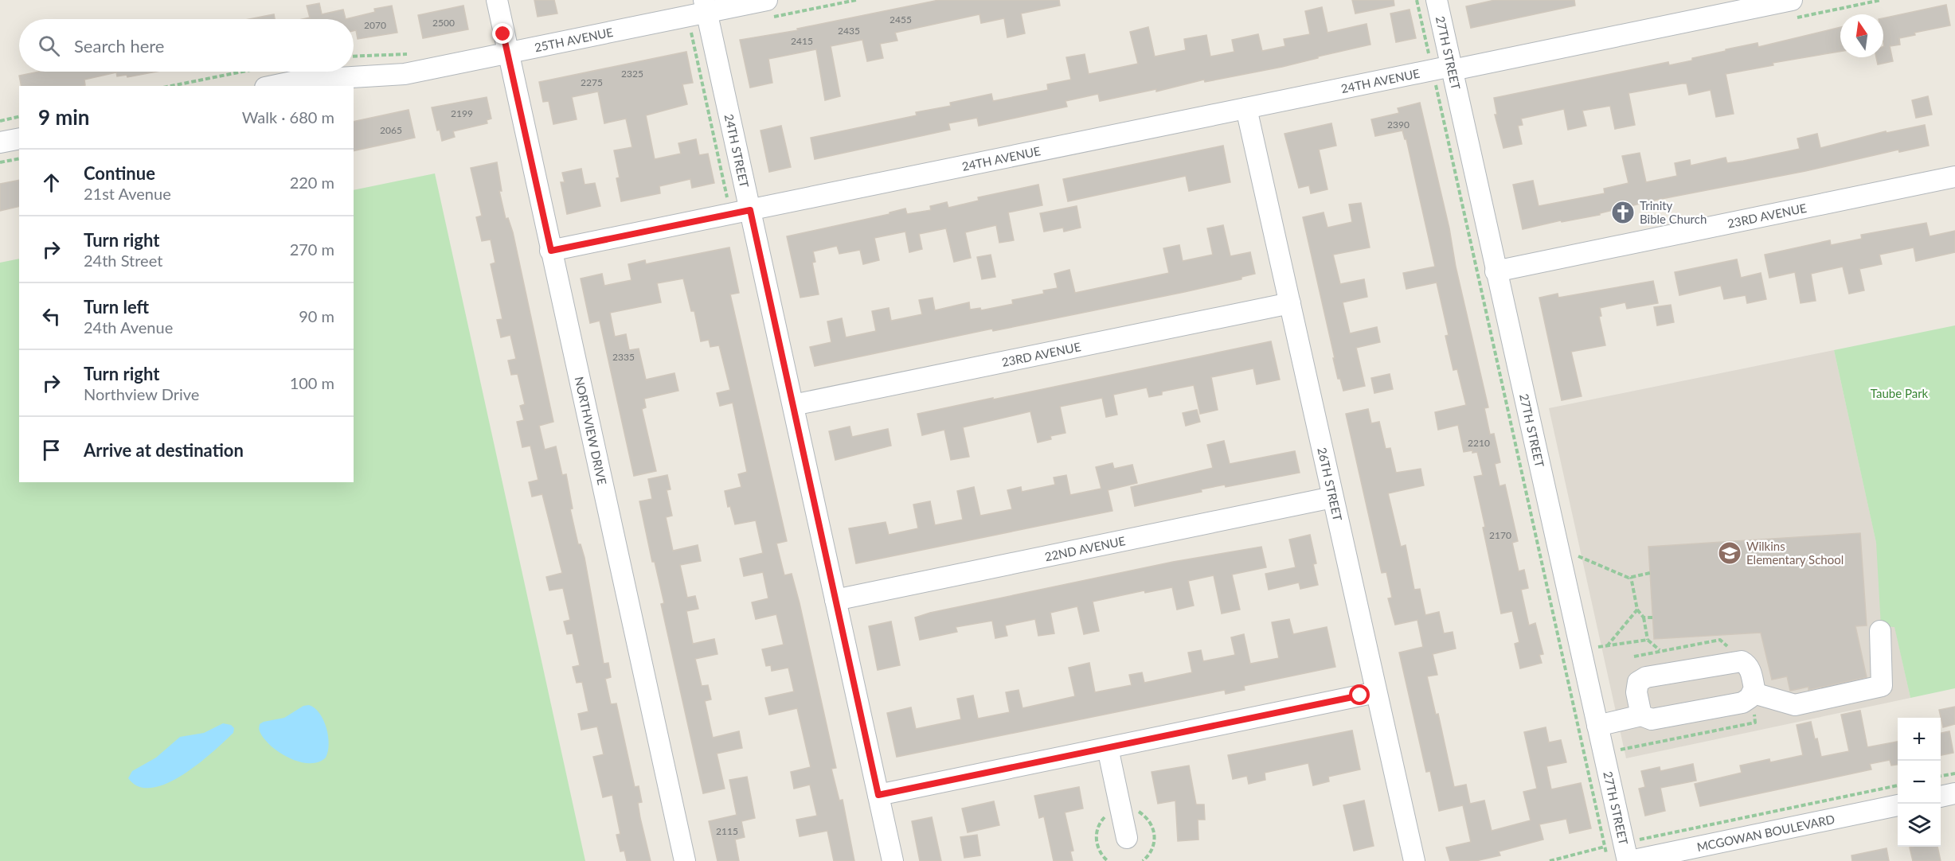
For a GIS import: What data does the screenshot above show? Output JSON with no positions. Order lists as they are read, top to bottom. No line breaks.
{"streets":{"street":["25TH AVENUE","27TH STREET","24TH AVENUE","24TH STREET","23RD AVENUE","NORTHVIEW DRIVE","26TH STREET","22ND AVENUE","MCGOWAN BOULEVARD"]},"crossings":[["25TH AVENUE","24TH STREET"],["25TH AVENUE","NORTHVIEW DRIVE"],["27TH STREET","24TH AVENUE"],["27TH STREET","23RD AVENUE"],["27TH STREET","MCGOWAN BOULEVARD"],["24TH AVENUE","24TH STREET"],["24TH AVENUE","NORTHVIEW DRIVE"],["24TH AVENUE","26TH STREET"],["24TH STREET","23RD AVENUE"],["24TH STREET","22ND AVENUE"],["23RD AVENUE","26TH STREET"],["26TH STREET","22ND AVENUE"]],"parks":["Taube Park"],"places":{"church":["Trinity Bible Church"],"school or university":["Wilkins Elementary School"]},"house_numbers":["2455","2500","2070","2435","2415","2325","2275","2199","2390","2065","2335","2210","2170","2115"],"north":"top","page":{"search":"Search here","heading":["9 min","Walk · 680 m"],"list":[["Continue","21st Avenue","220 m"],["Turn right","24th Street","270 m"],["Turn left","24th Avenue","90 m"],["Turn right","Northview Drive","100 m"],"Arrive at destination"],"map_buttons":["+","−"]}}
